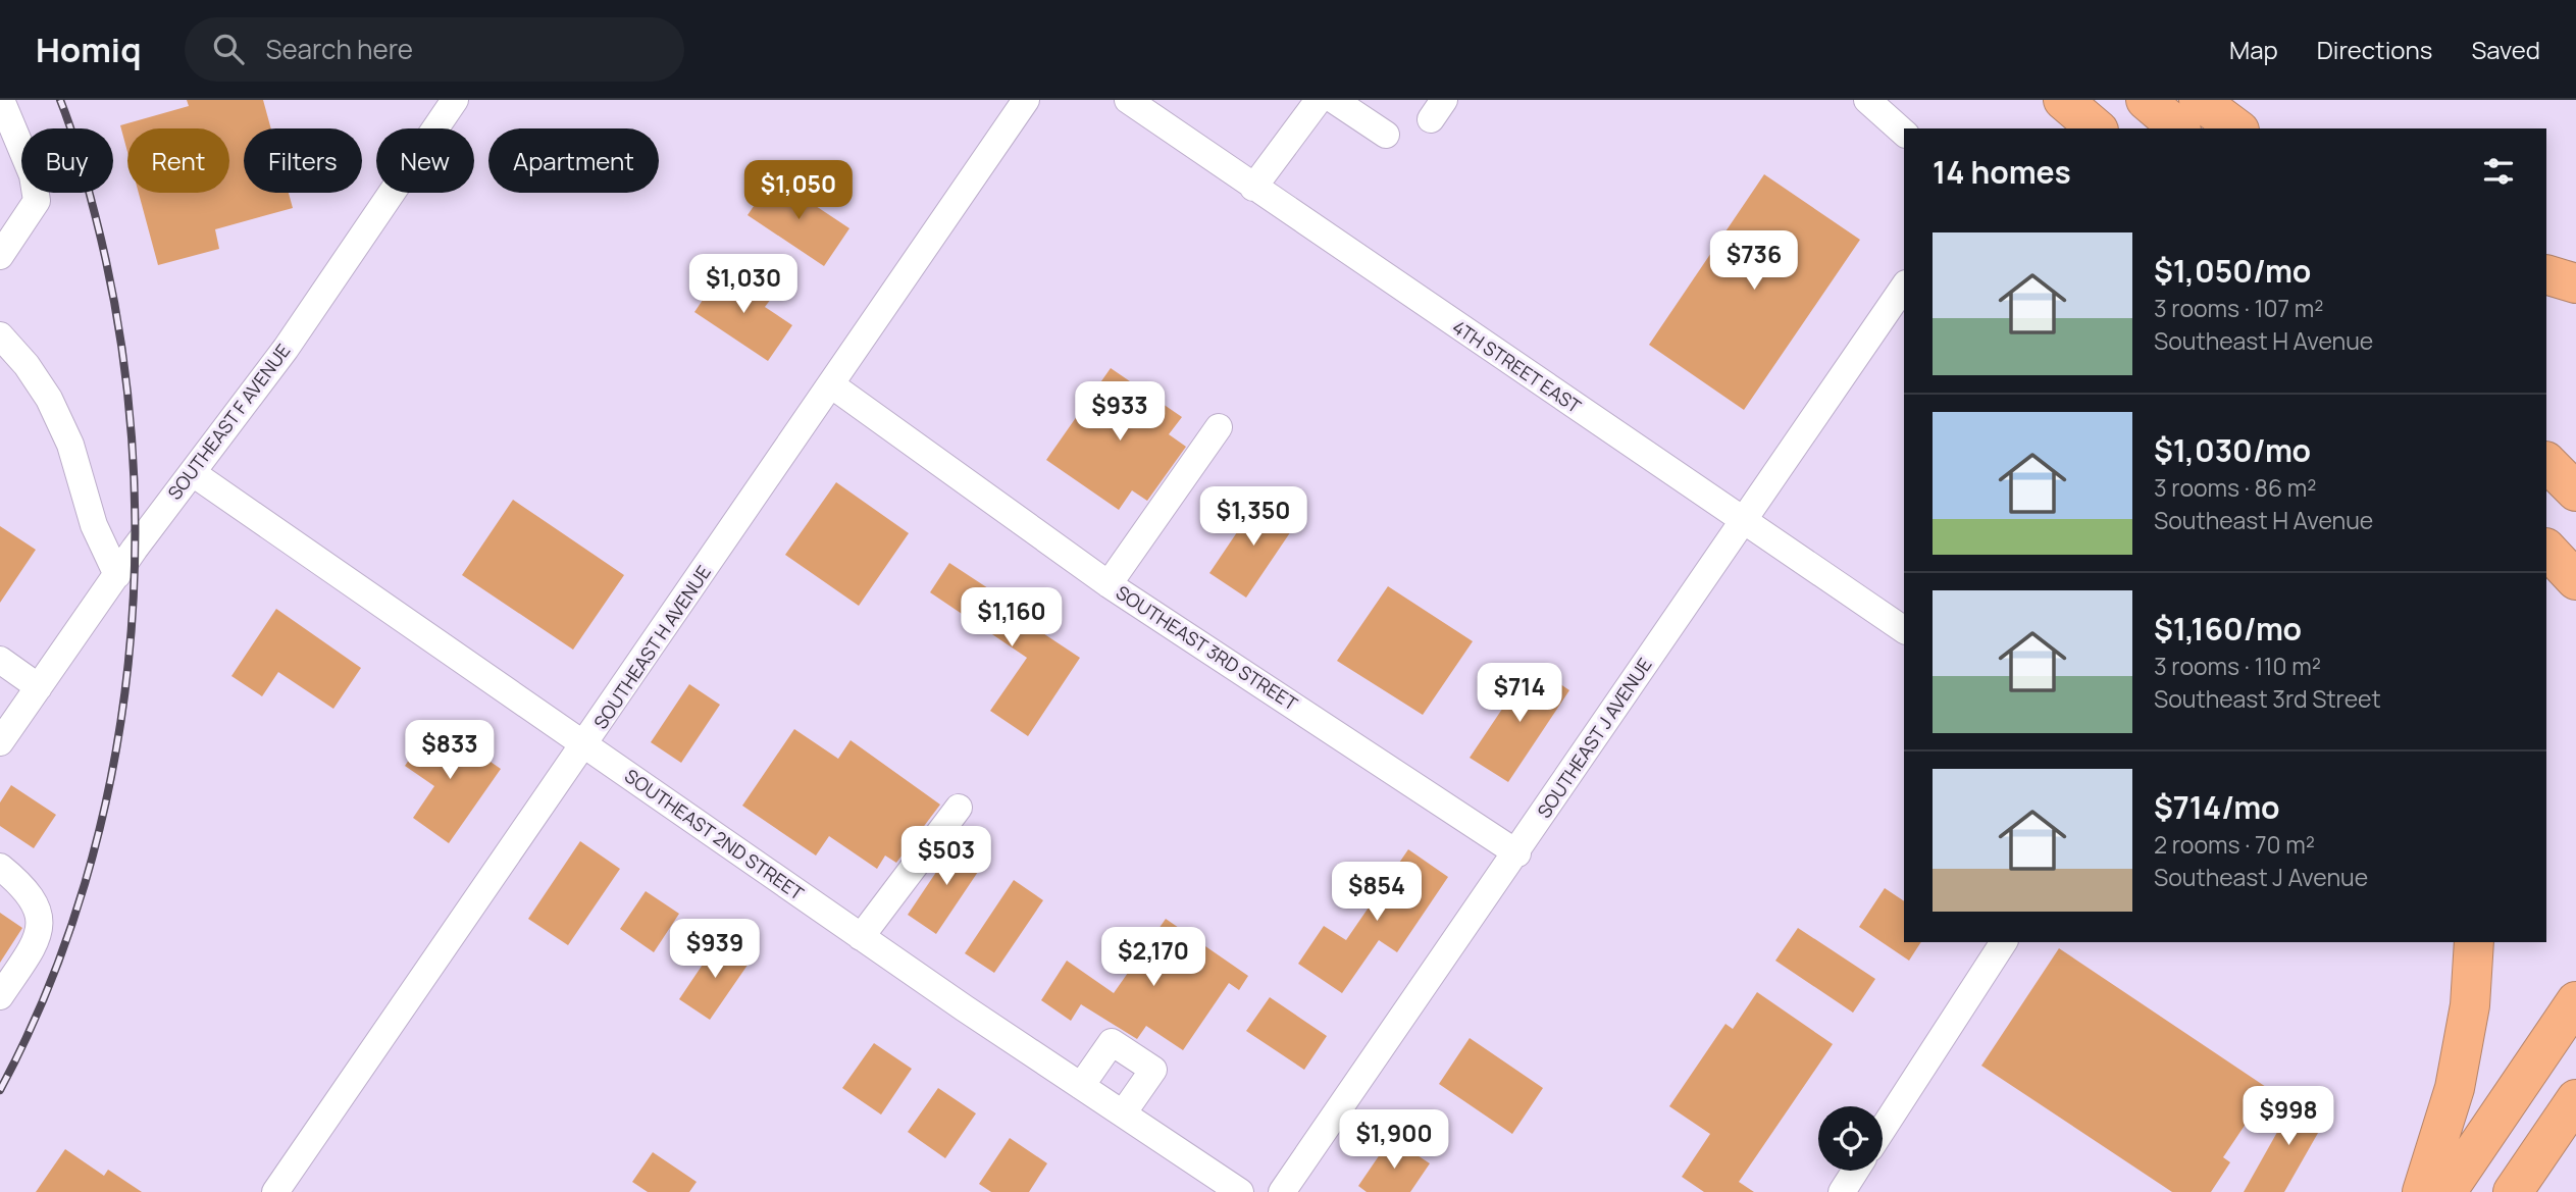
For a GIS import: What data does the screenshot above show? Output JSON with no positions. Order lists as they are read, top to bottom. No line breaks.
{"streets":{"street":["4TH STREET EAST","SOUTHEAST F AVENUE","SOUTHEAST H AVENUE","SOUTHEAST 3RD STREET","SOUTHEAST J AVENUE","SOUTHEAST 2ND STREET"]},"crossings":[["4TH STREET EAST","SOUTHEAST J AVENUE"],["SOUTHEAST F AVENUE","SOUTHEAST 2ND STREET"],["SOUTHEAST H AVENUE","SOUTHEAST 3RD STREET"],["SOUTHEAST H AVENUE","SOUTHEAST 2ND STREET"],["SOUTHEAST 3RD STREET","SOUTHEAST J AVENUE"]],"page":{"header":"Homiq","search":"Search here","nav":["Map","Directions","Saved"],"chip":["Buy","Rent","Filters","New","Apartment"],"heading":"14 homes","price":["$1,050","$736","$1,030","$933","$1,350","$1,160","$714","$833","$503","$854","$939","$2,170","$998","$1,900"],"list":[{"name":"$1,050/mo","note":"3 rooms · 107 m² · Southeast H Avenue"},{"name":"$1,030/mo","note":"3 rooms · 86 m² · Southeast H Avenue"},{"name":"$1,160/mo","note":"3 rooms · 110 m² · Southeast 3rd Street"},{"name":"$714/mo","note":"2 rooms · 70 m² · Southeast J Avenue"}]}}
